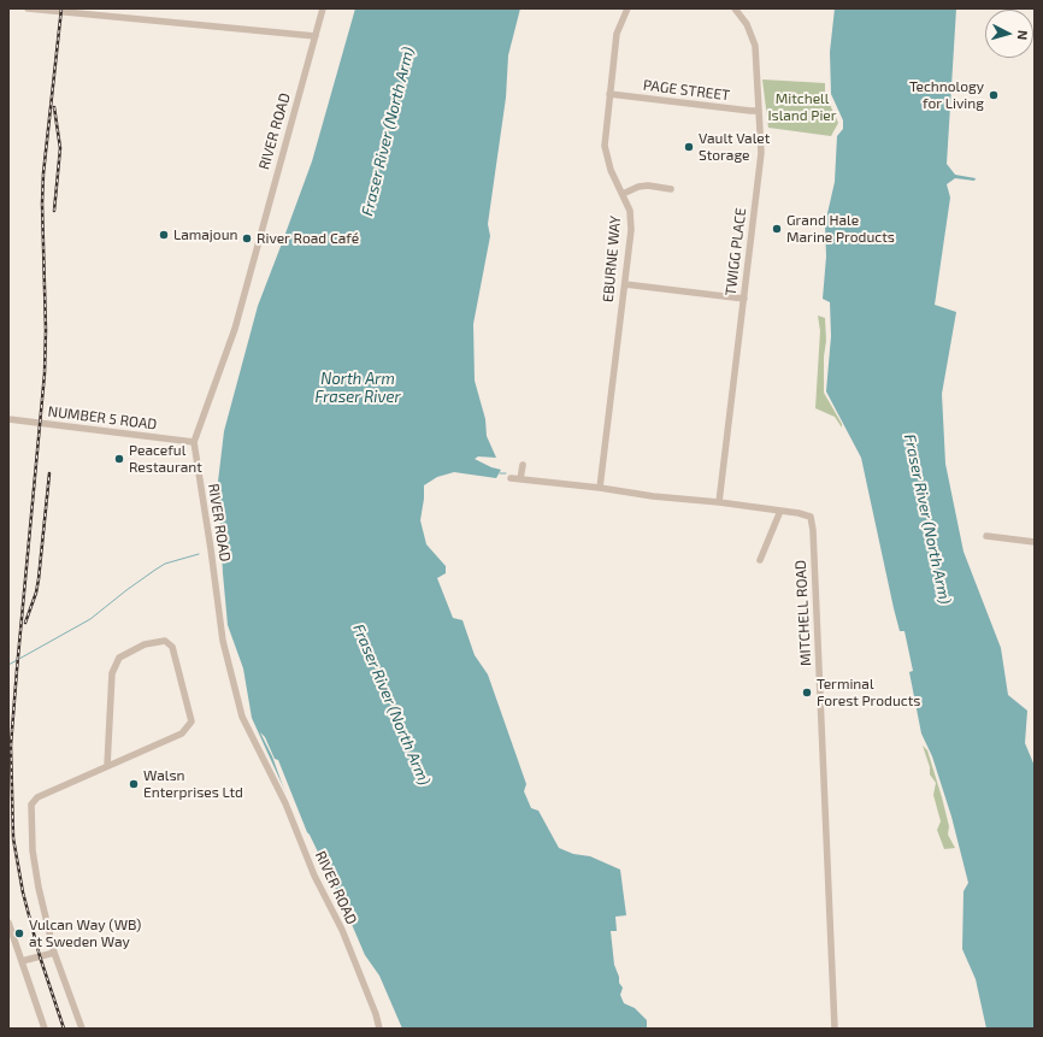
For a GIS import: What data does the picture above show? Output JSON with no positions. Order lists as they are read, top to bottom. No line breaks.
{"streets":{"street":["PAGE STREET","RIVER ROAD","TWIGG PLACE","EBURNE WAY","NUMBER 5 ROAD","MITCHELL ROAD"]},"crossings":[["PAGE STREET","TWIGG PLACE"],["PAGE STREET","EBURNE WAY"],["RIVER ROAD","NUMBER 5 ROAD"],["TWIGG PLACE","MITCHELL ROAD"],["EBURNE WAY","MITCHELL ROAD"]],"water":["Fraser River (North Arm)","North Arm Fraser River"],"parks":["Mitchell Island Pier"],"places":["Technology for Living","Vault Valet Storage","Grand Hale Marine Products","Lamajoun","River Road Café","Peaceful Restaurant","Terminal Forest Products","Walsn Enterprises Ltd","Vulcan Way (WB) at Sweden Way"],"north":"right"}
